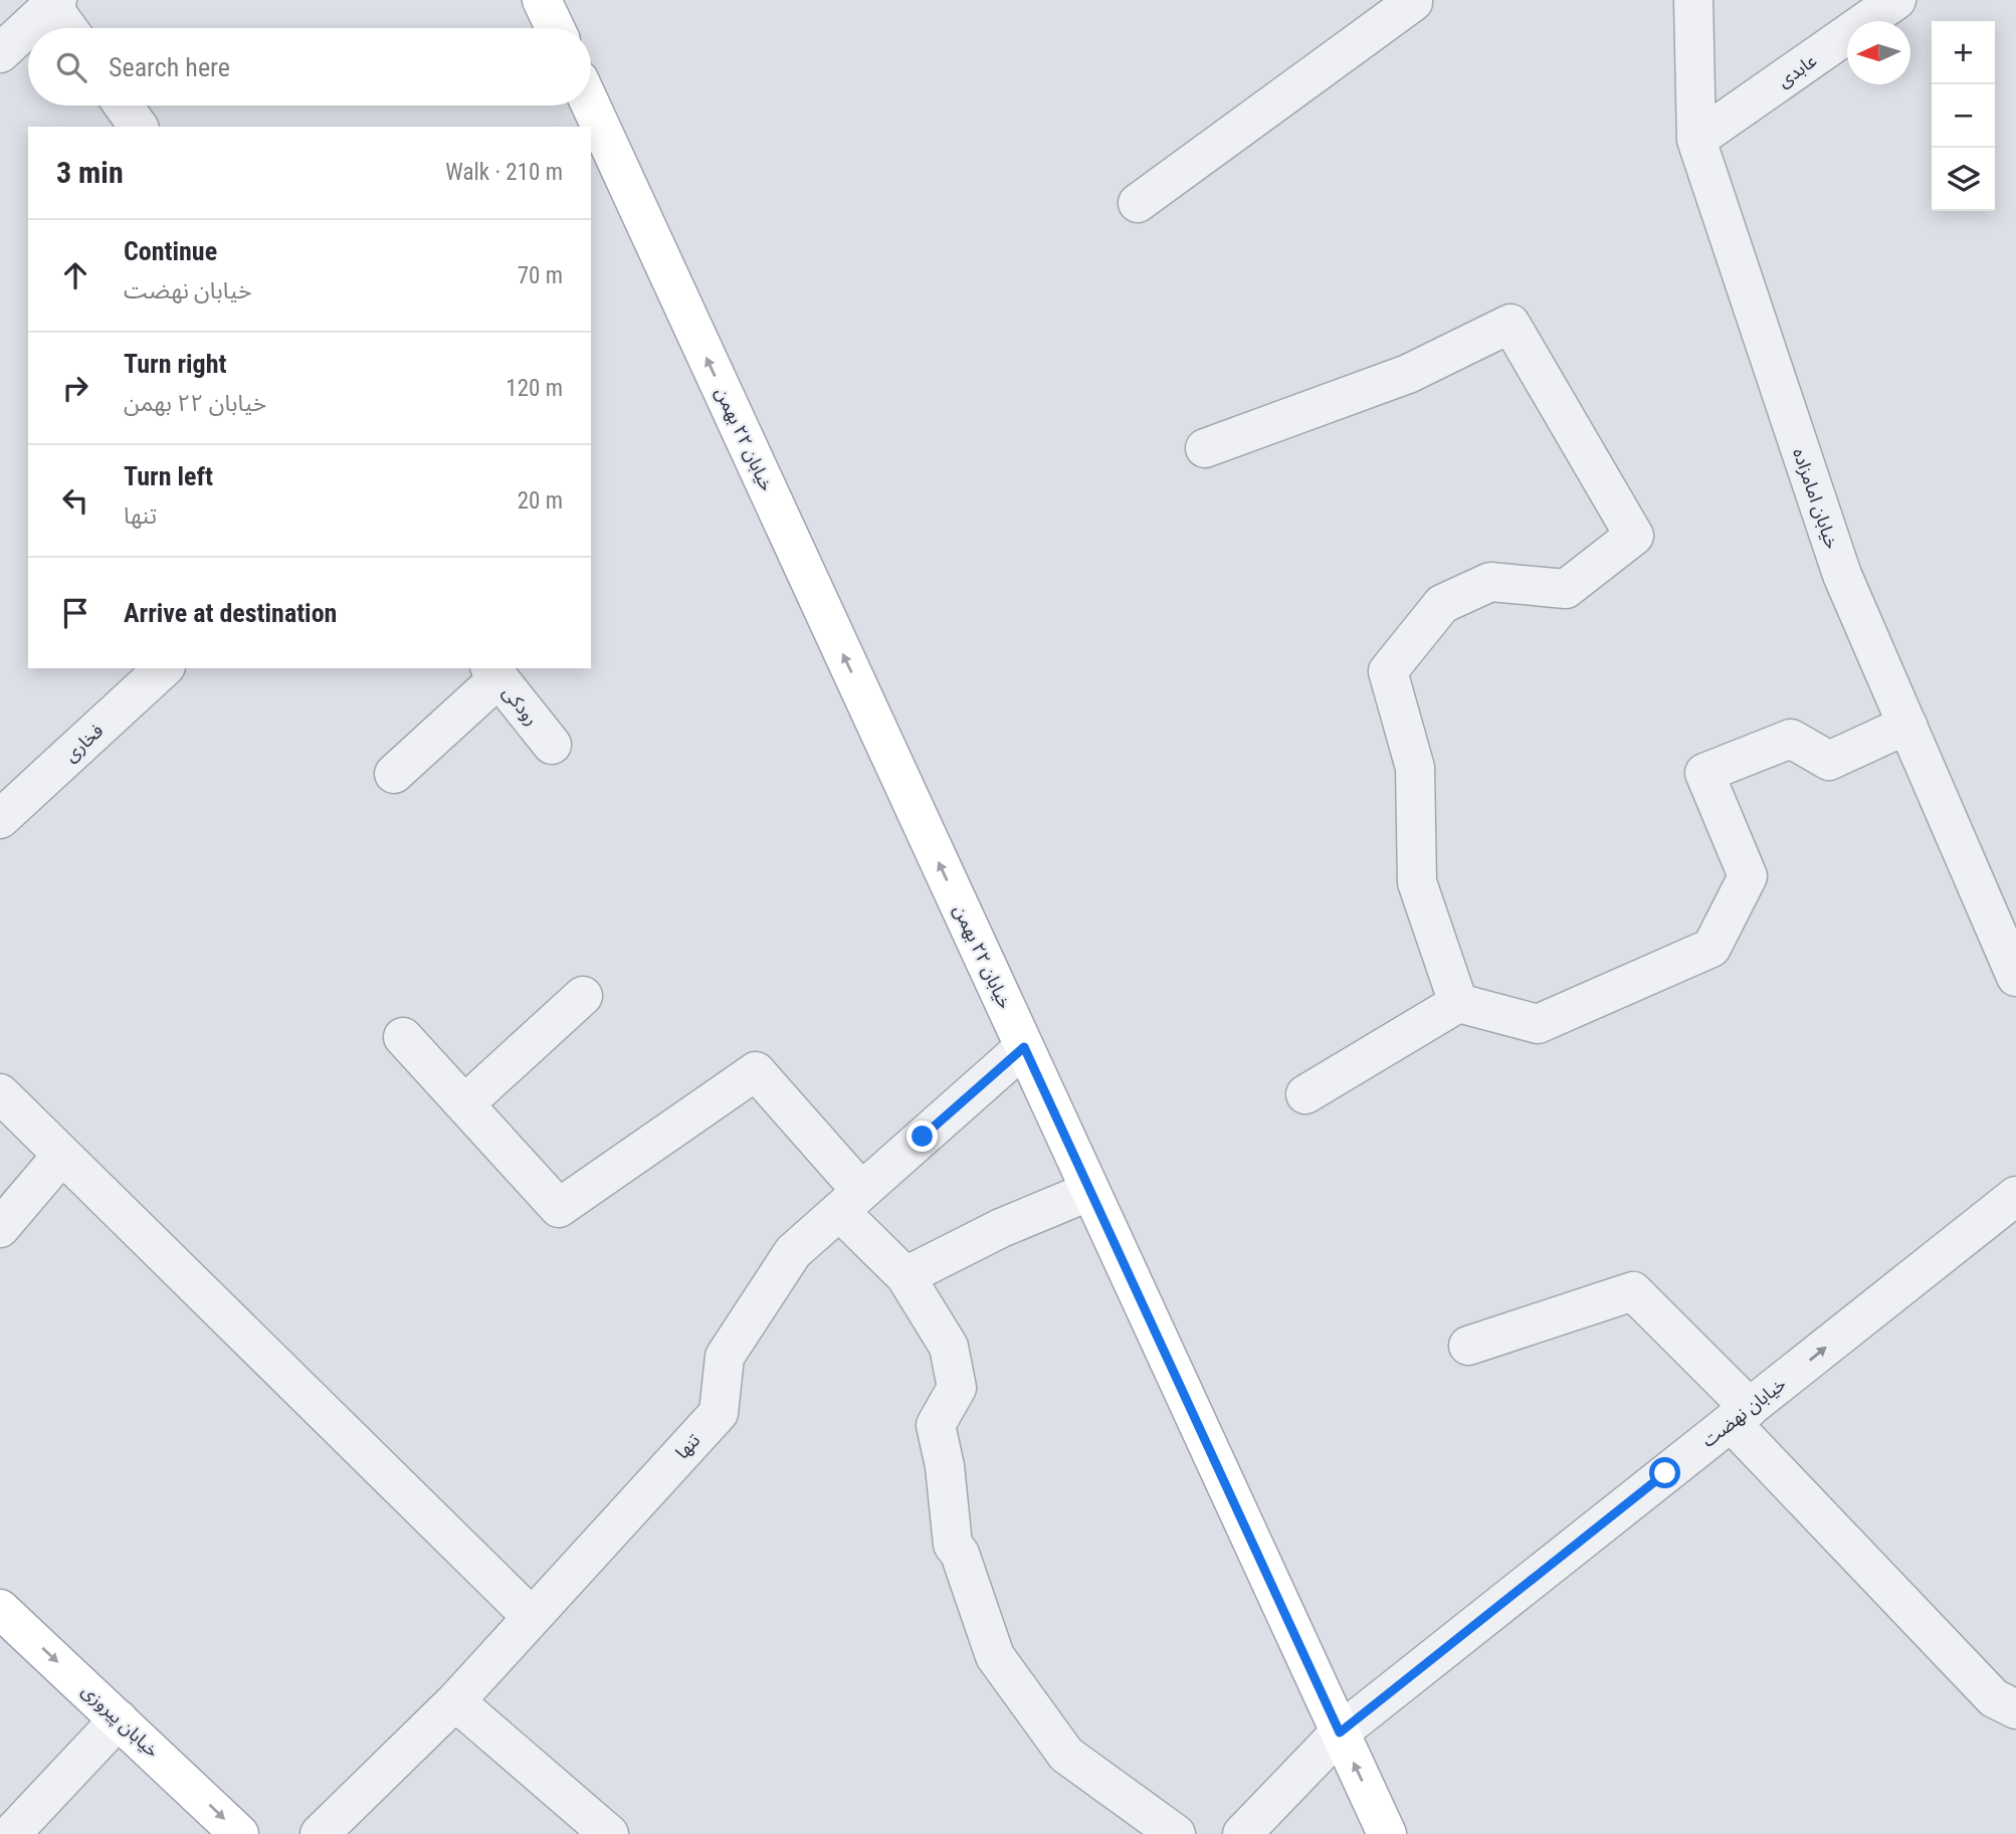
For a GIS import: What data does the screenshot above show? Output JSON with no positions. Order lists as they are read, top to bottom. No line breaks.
{"streets":{"main road":["خیابان ۲۲ بهمن","خیابان پیروزی"],"street":["عابدی","خیابان امامزاده","رودکی","فخاری","خیابان نهضت","تنها"]},"crossings":[["عابدی","خیابان امامزاده"],["خیابان ۲۲ بهمن","خیابان نهضت"],["خیابان ۲۲ بهمن","تنها"]],"one_way":["خیابان ۲۲ بهمن","خیابان نهضت","خیابان پیروزی"],"north":"left","page":{"map_buttons":["+","−"],"search":"Search here","heading":["3 min","Walk · 210 m"],"list":[["Continue","خیابان نهضت","70 m"],["Turn right","خیابان ۲۲ بهمن","120 m"],["Turn left","تنها","20 m"],"Arrive at destination"]}}
